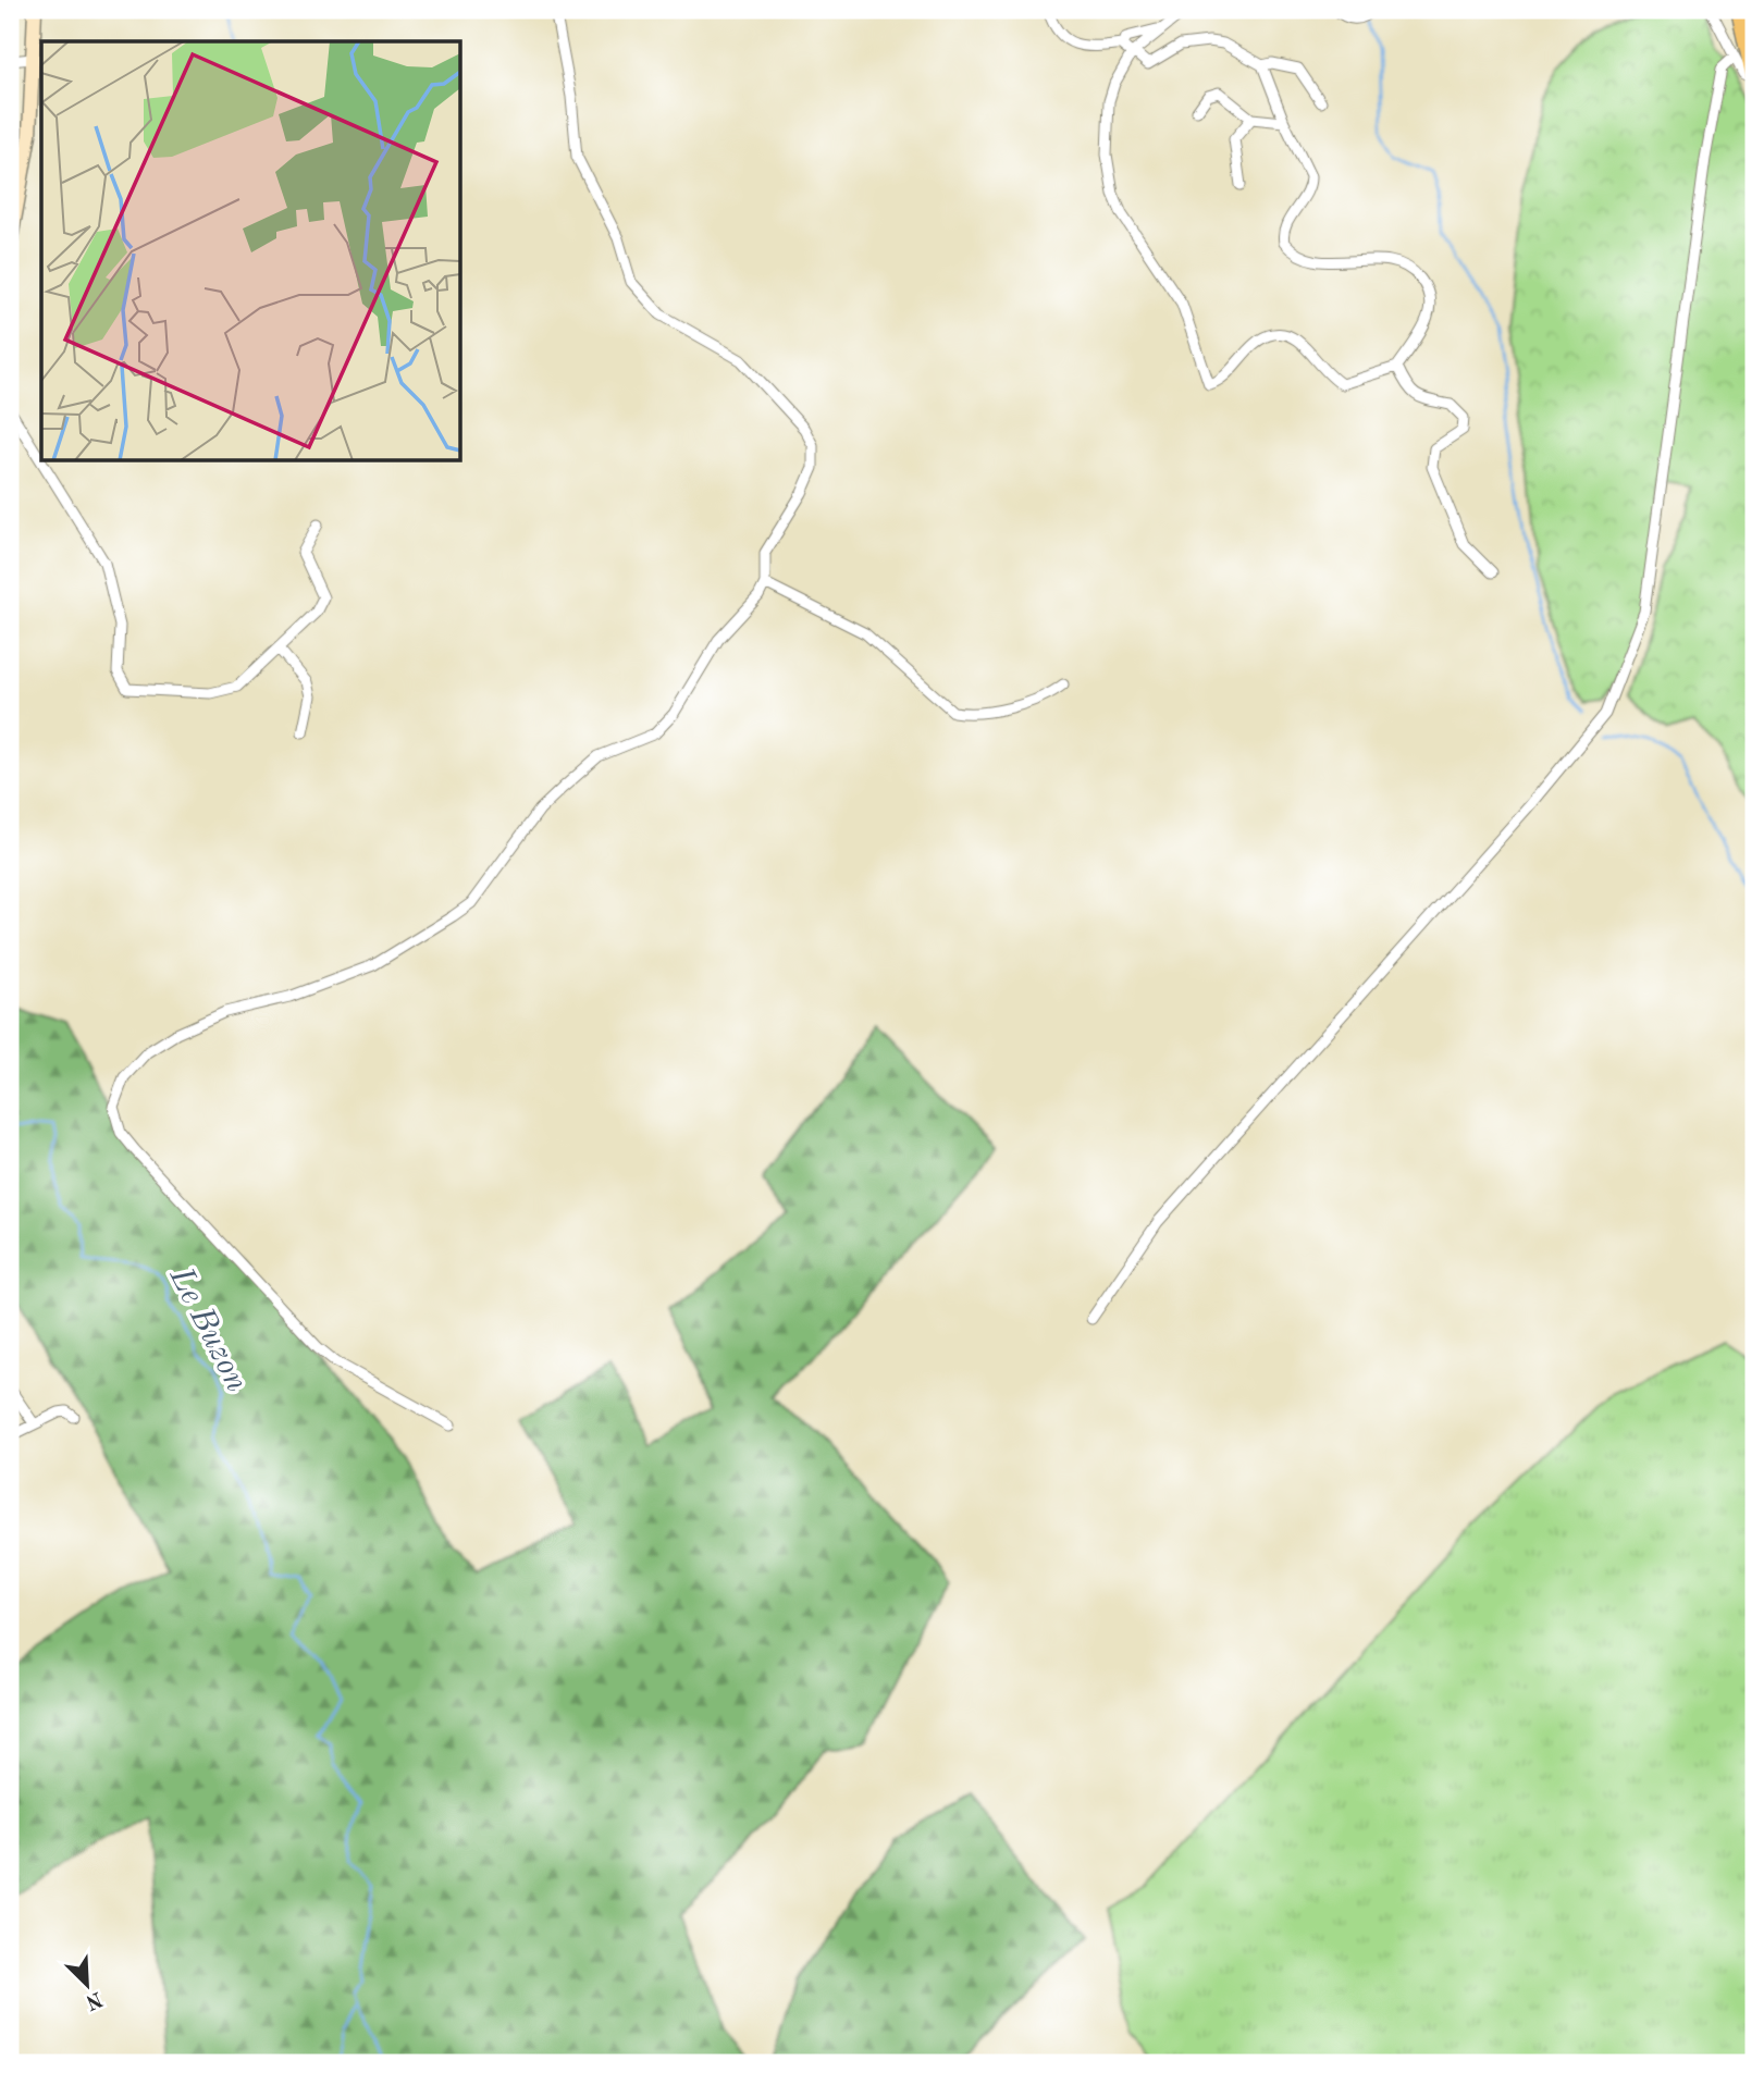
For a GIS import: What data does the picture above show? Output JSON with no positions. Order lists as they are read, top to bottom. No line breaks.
{"water":["Le Buzon"],"north":"bottom right"}
